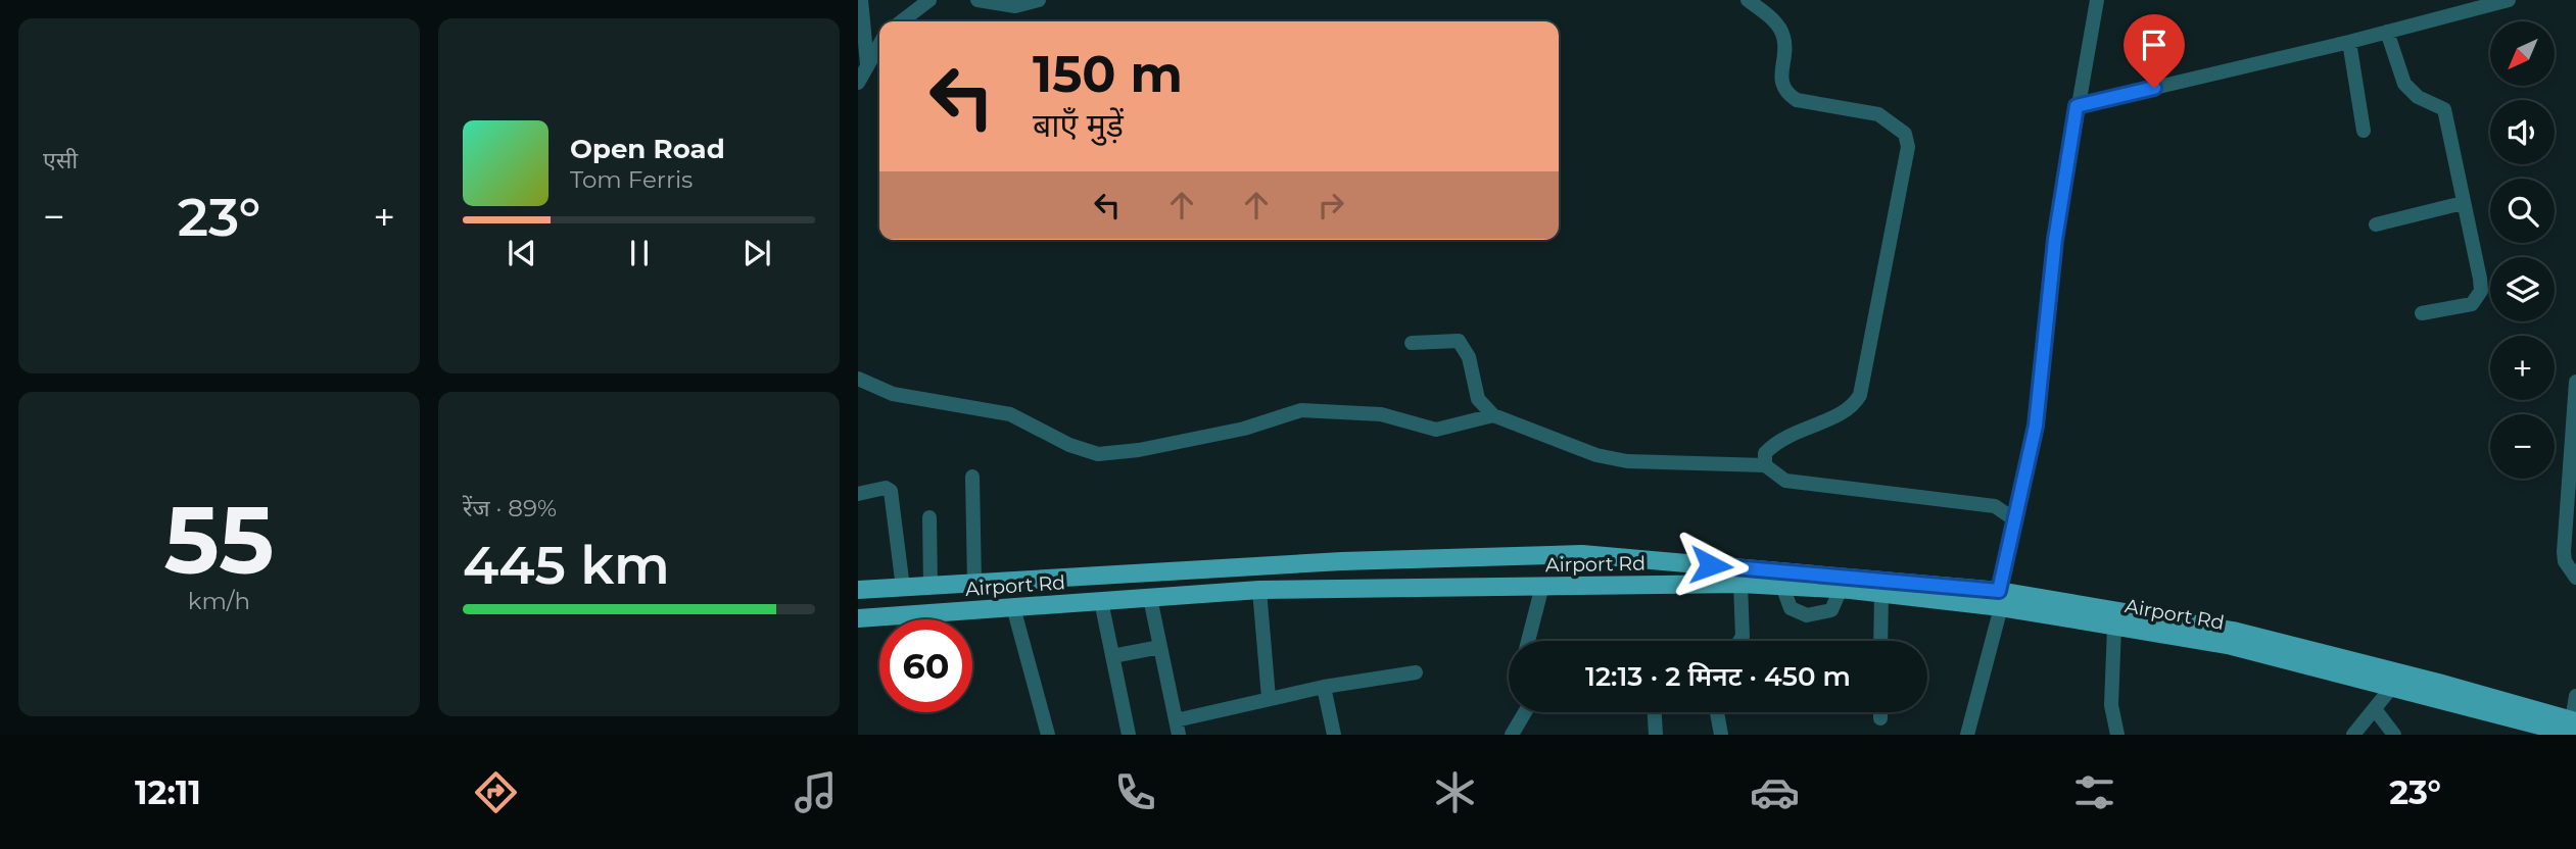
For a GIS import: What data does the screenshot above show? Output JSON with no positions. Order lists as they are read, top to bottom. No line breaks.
{"streets":{"main road":["Airport Rd"]},"north":"bottom left","page":{"tile":["एसी",["55","km/h"],["रेंज · 89%","445 km"]],"map_buttons":["+","−"],"turn":["150 m","बाएँ मुड़ें"],"song":["Open Road","Tom Ferris"],"heat":["−","23°","+"],"limit":"60","trip":"12:13 · 2 मिनट · 450 m","tabs":["12:11","23°"]}}
